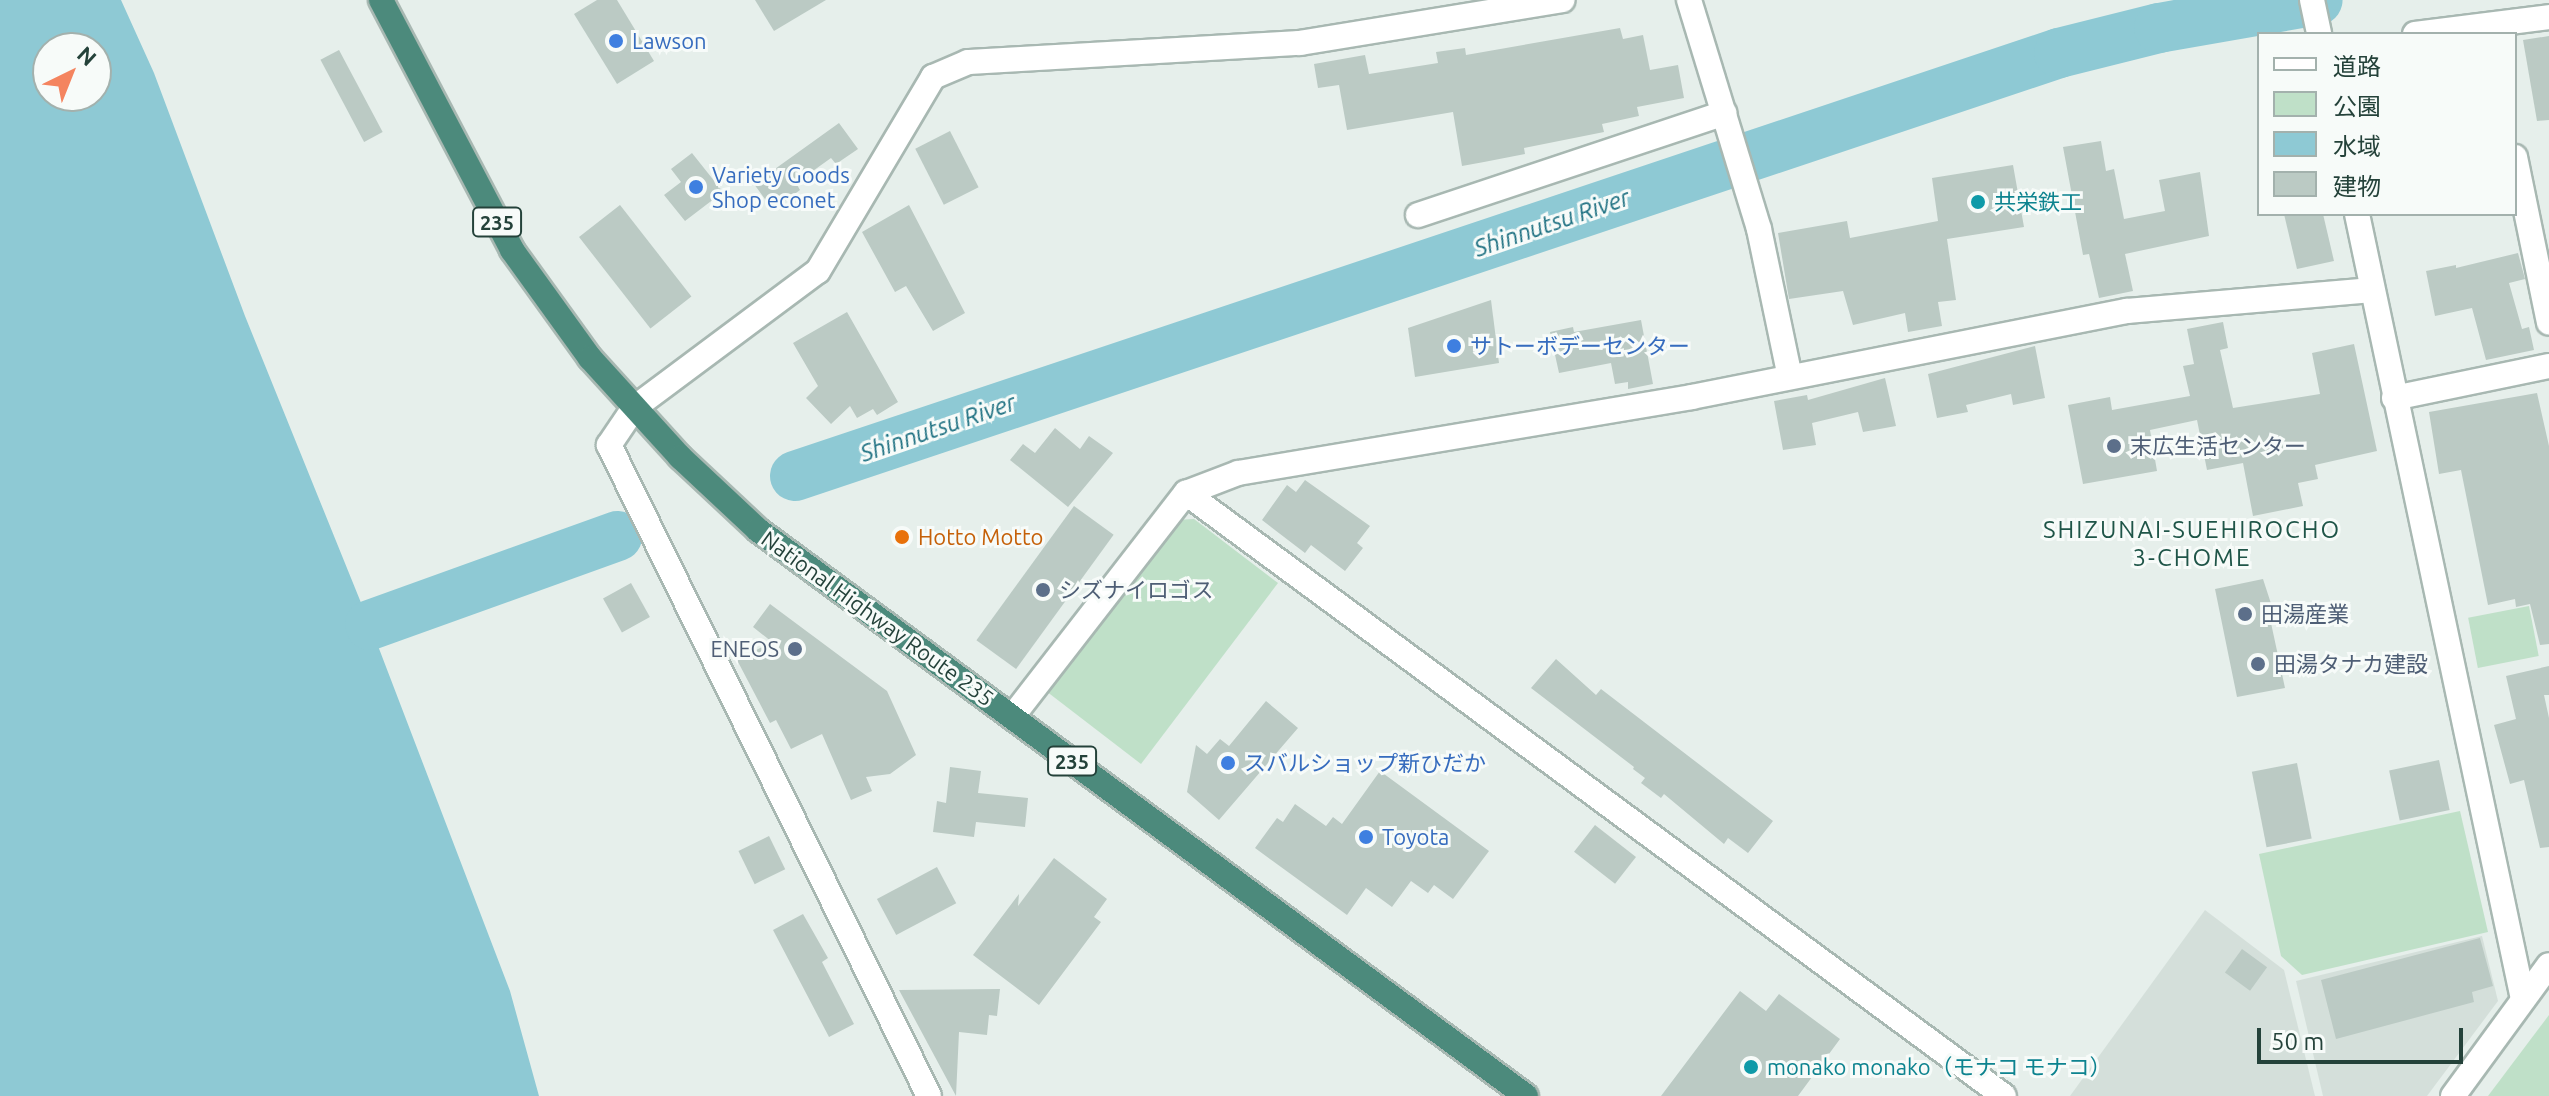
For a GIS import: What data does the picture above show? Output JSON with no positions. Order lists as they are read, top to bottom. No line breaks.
{"streets":{"highway":["235","National Highway Route 235"]},"districts":["SHIZUNAI-SUEHIROCHO 3-CHOME"],"water":["Shinnutsu River"],"places":["Lawson","Variety Goods Shop econet","共栄鉄工","サトーボデーセンター","末広生活センター","Hotto Motto","シズナイロゴス","田湯産業","ENEOS","田湯タナカ建設","スバルショップ新ひだか","Toyota","monako monako（モナコ モナコ）"],"legend":["道路","公園","水域","建物"],"scale_bar":"50 m","north":"top right"}
